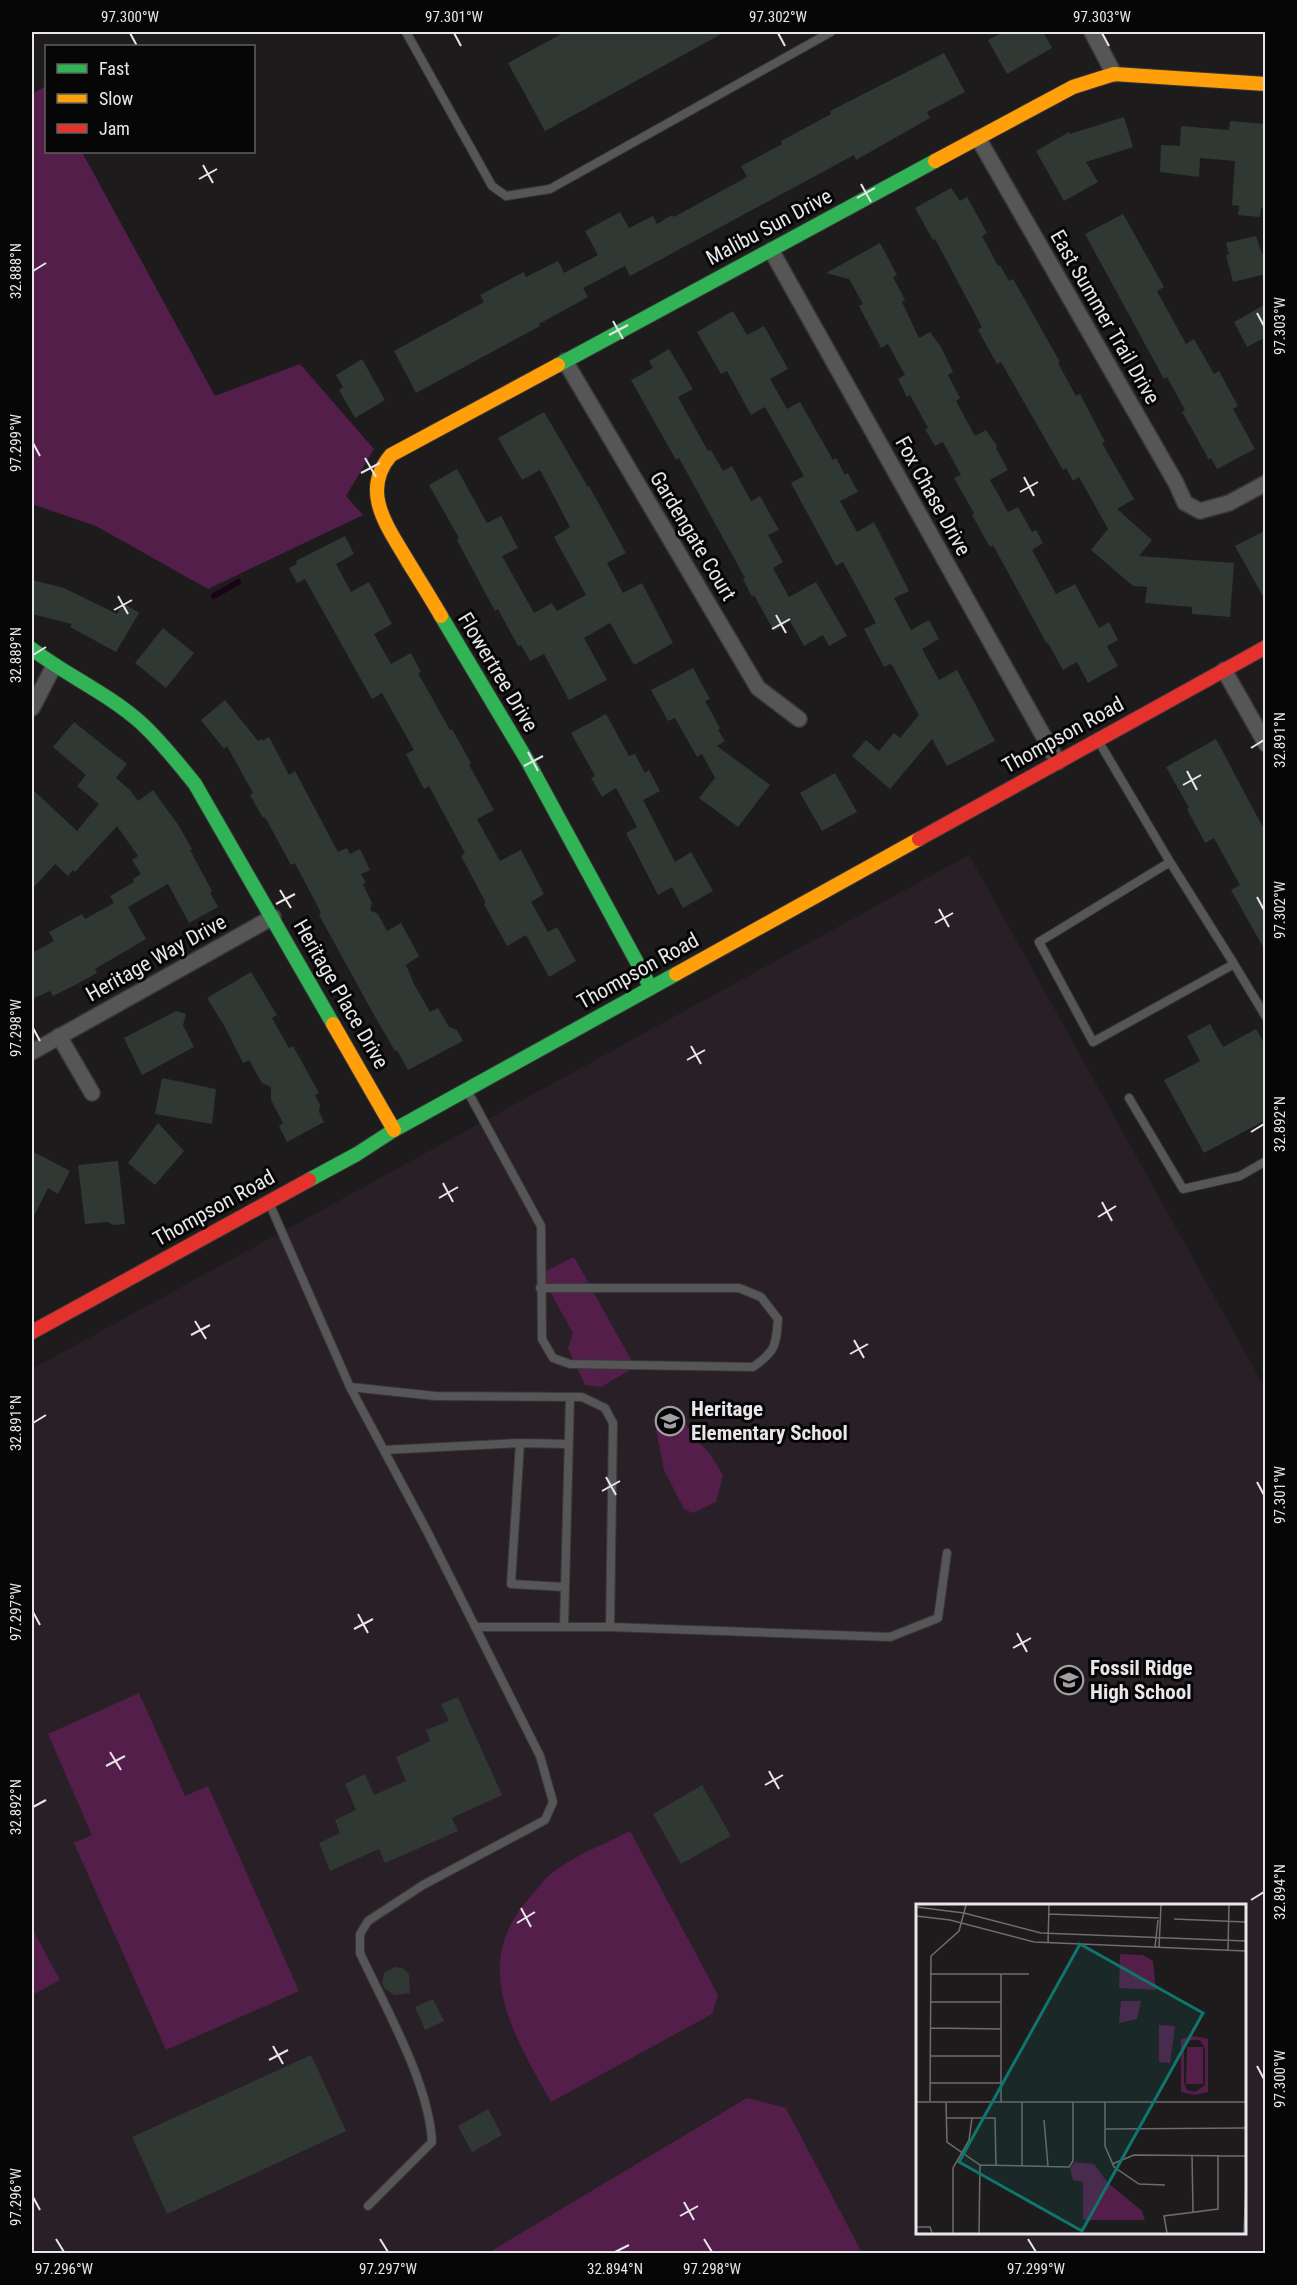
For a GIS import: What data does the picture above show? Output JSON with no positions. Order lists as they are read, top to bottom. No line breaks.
{"streets":{"street":["Malibu Sun Drive","East Summer Trail Drive","Fox Chase Drive","Gardengate Court","Flowertree Drive","Thompson Road","Heritage Way Drive","Heritage Place Drive"]},"crossings":[["Malibu Sun Drive","East Summer Trail Drive"],["Malibu Sun Drive","Fox Chase Drive"],["Malibu Sun Drive","Gardengate Court"],["Malibu Sun Drive","Flowertree Drive"],["Fox Chase Drive","Thompson Road"],["Flowertree Drive","Thompson Road"],["Thompson Road","Heritage Place Drive"],["Heritage Way Drive","Heritage Place Drive"]],"places":{"school or university":["Heritage Elementary School","Fossil Ridge High School"]},"legend":["Fast","Slow","Jam"],"coordinates":["97.300°W","97.301°W","97.302°W","97.303°W","32.888°N","97.299°W","32.889°N","32.891°N","97.298°W","32.892°N","97.297°W","32.894°N","97.296°W"]}
